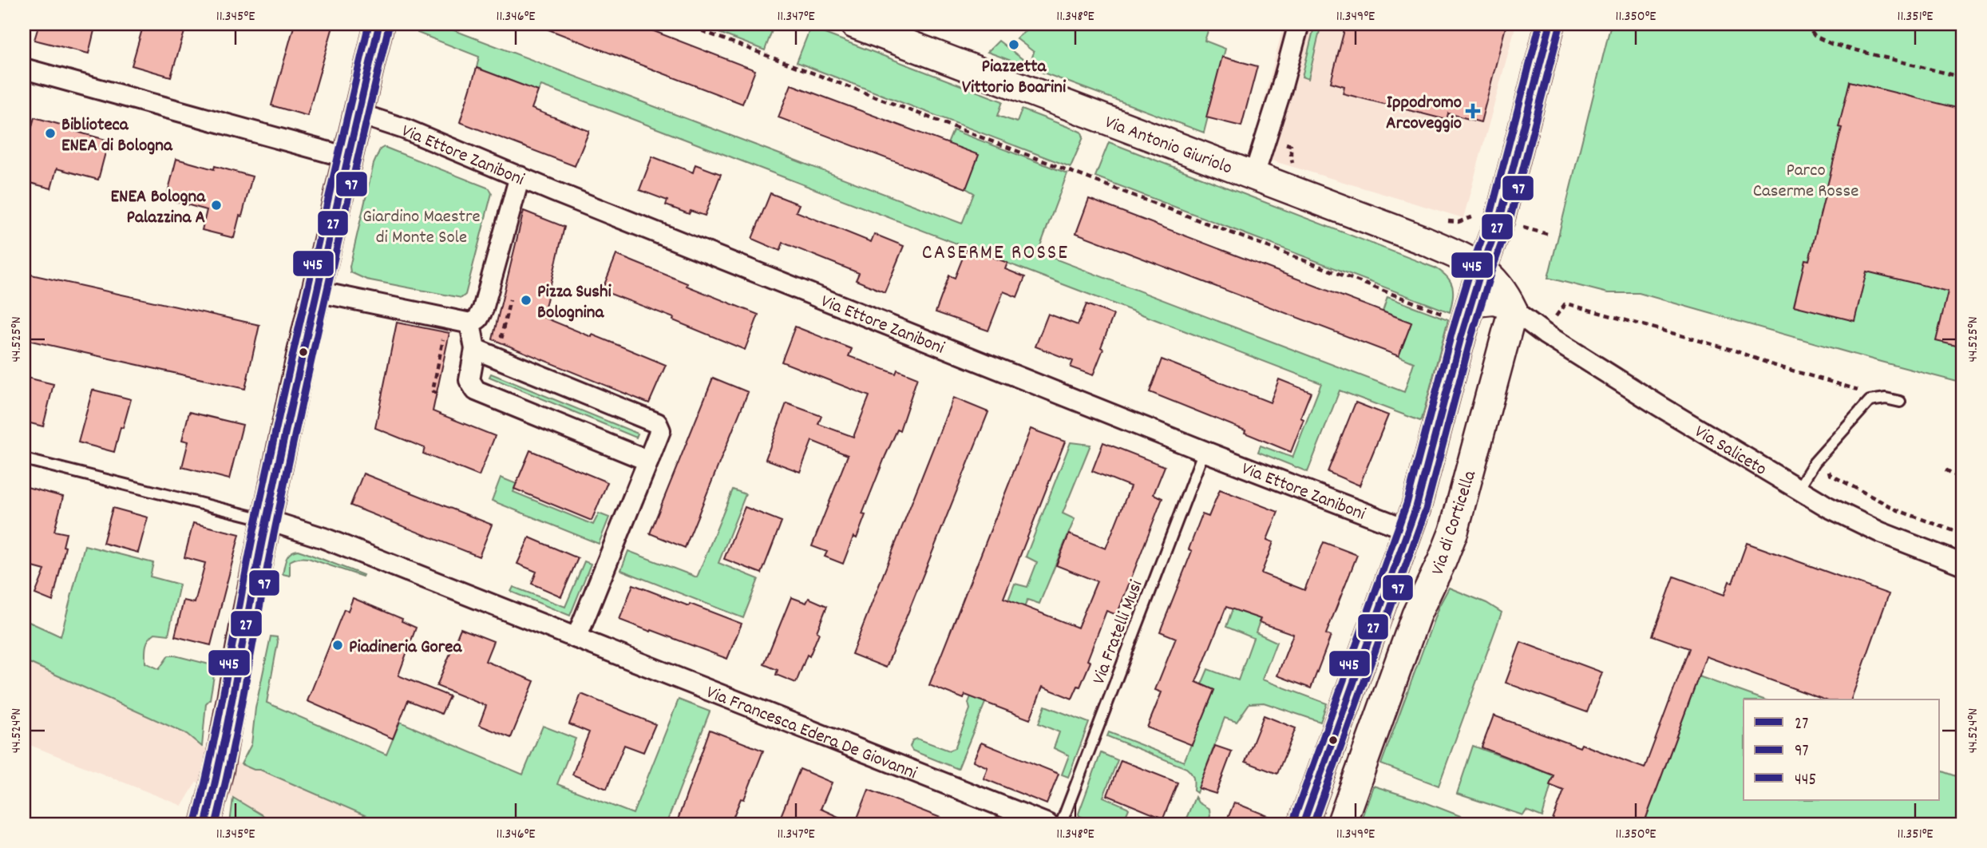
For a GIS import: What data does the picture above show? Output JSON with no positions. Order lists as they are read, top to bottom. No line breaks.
{"streets":{"street":["Via Antonio Giuriolo","Via Ettore Zaniboni","Via Saliceto","Via di Corticella","Via Francesca Edera De Giovanni"],"lane":["Via Fratelli Musi"]},"crossings":[["Via Ettore Zaniboni","Via Fratelli Musi"],["Via Saliceto","Via di Corticella"]],"districts":["CASERME ROSSE"],"parks":["Parco Caserme Rosse","Giardino Maestre di Monte Sole"],"places":{"other":["Piazzetta Vittorio Boarini","Biblioteca ENEA di Bologna","ENEA Bologna Palazzina A","Pizza Sushi Bolognina","Piadineria Gorea"],"health":["Ippodromo Arcoveggio"]},"lines":["transit line 27","transit line 445","transit line 97"],"legend":["27","97","445"],"coordinates":["11.345°E","11.346°E","11.347°E","11.348°E","11.349°E","11.350°E","11.351°E","44.525°N","44.524°N"]}
